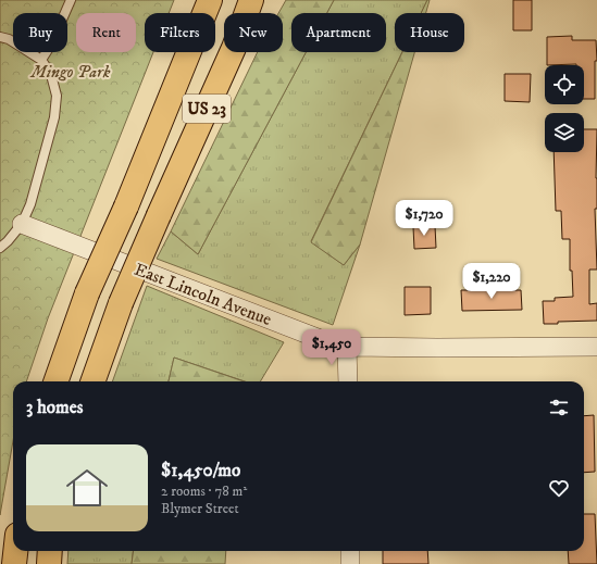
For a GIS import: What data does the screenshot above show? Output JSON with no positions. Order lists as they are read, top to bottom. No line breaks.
{"streets":{"highway":["US 23"],"street":["East Lincoln Avenue"]},"parks":["Mingo Park"],"page":{"chip":["Buy","Rent","Filters","New","Apartment","House"],"price":["$1,720","$1,220","$1,450"],"heading":"3 homes","list":[{"name":"$1,450/mo","note":"2 rooms · 78 m² · Blymer Street"}]}}
